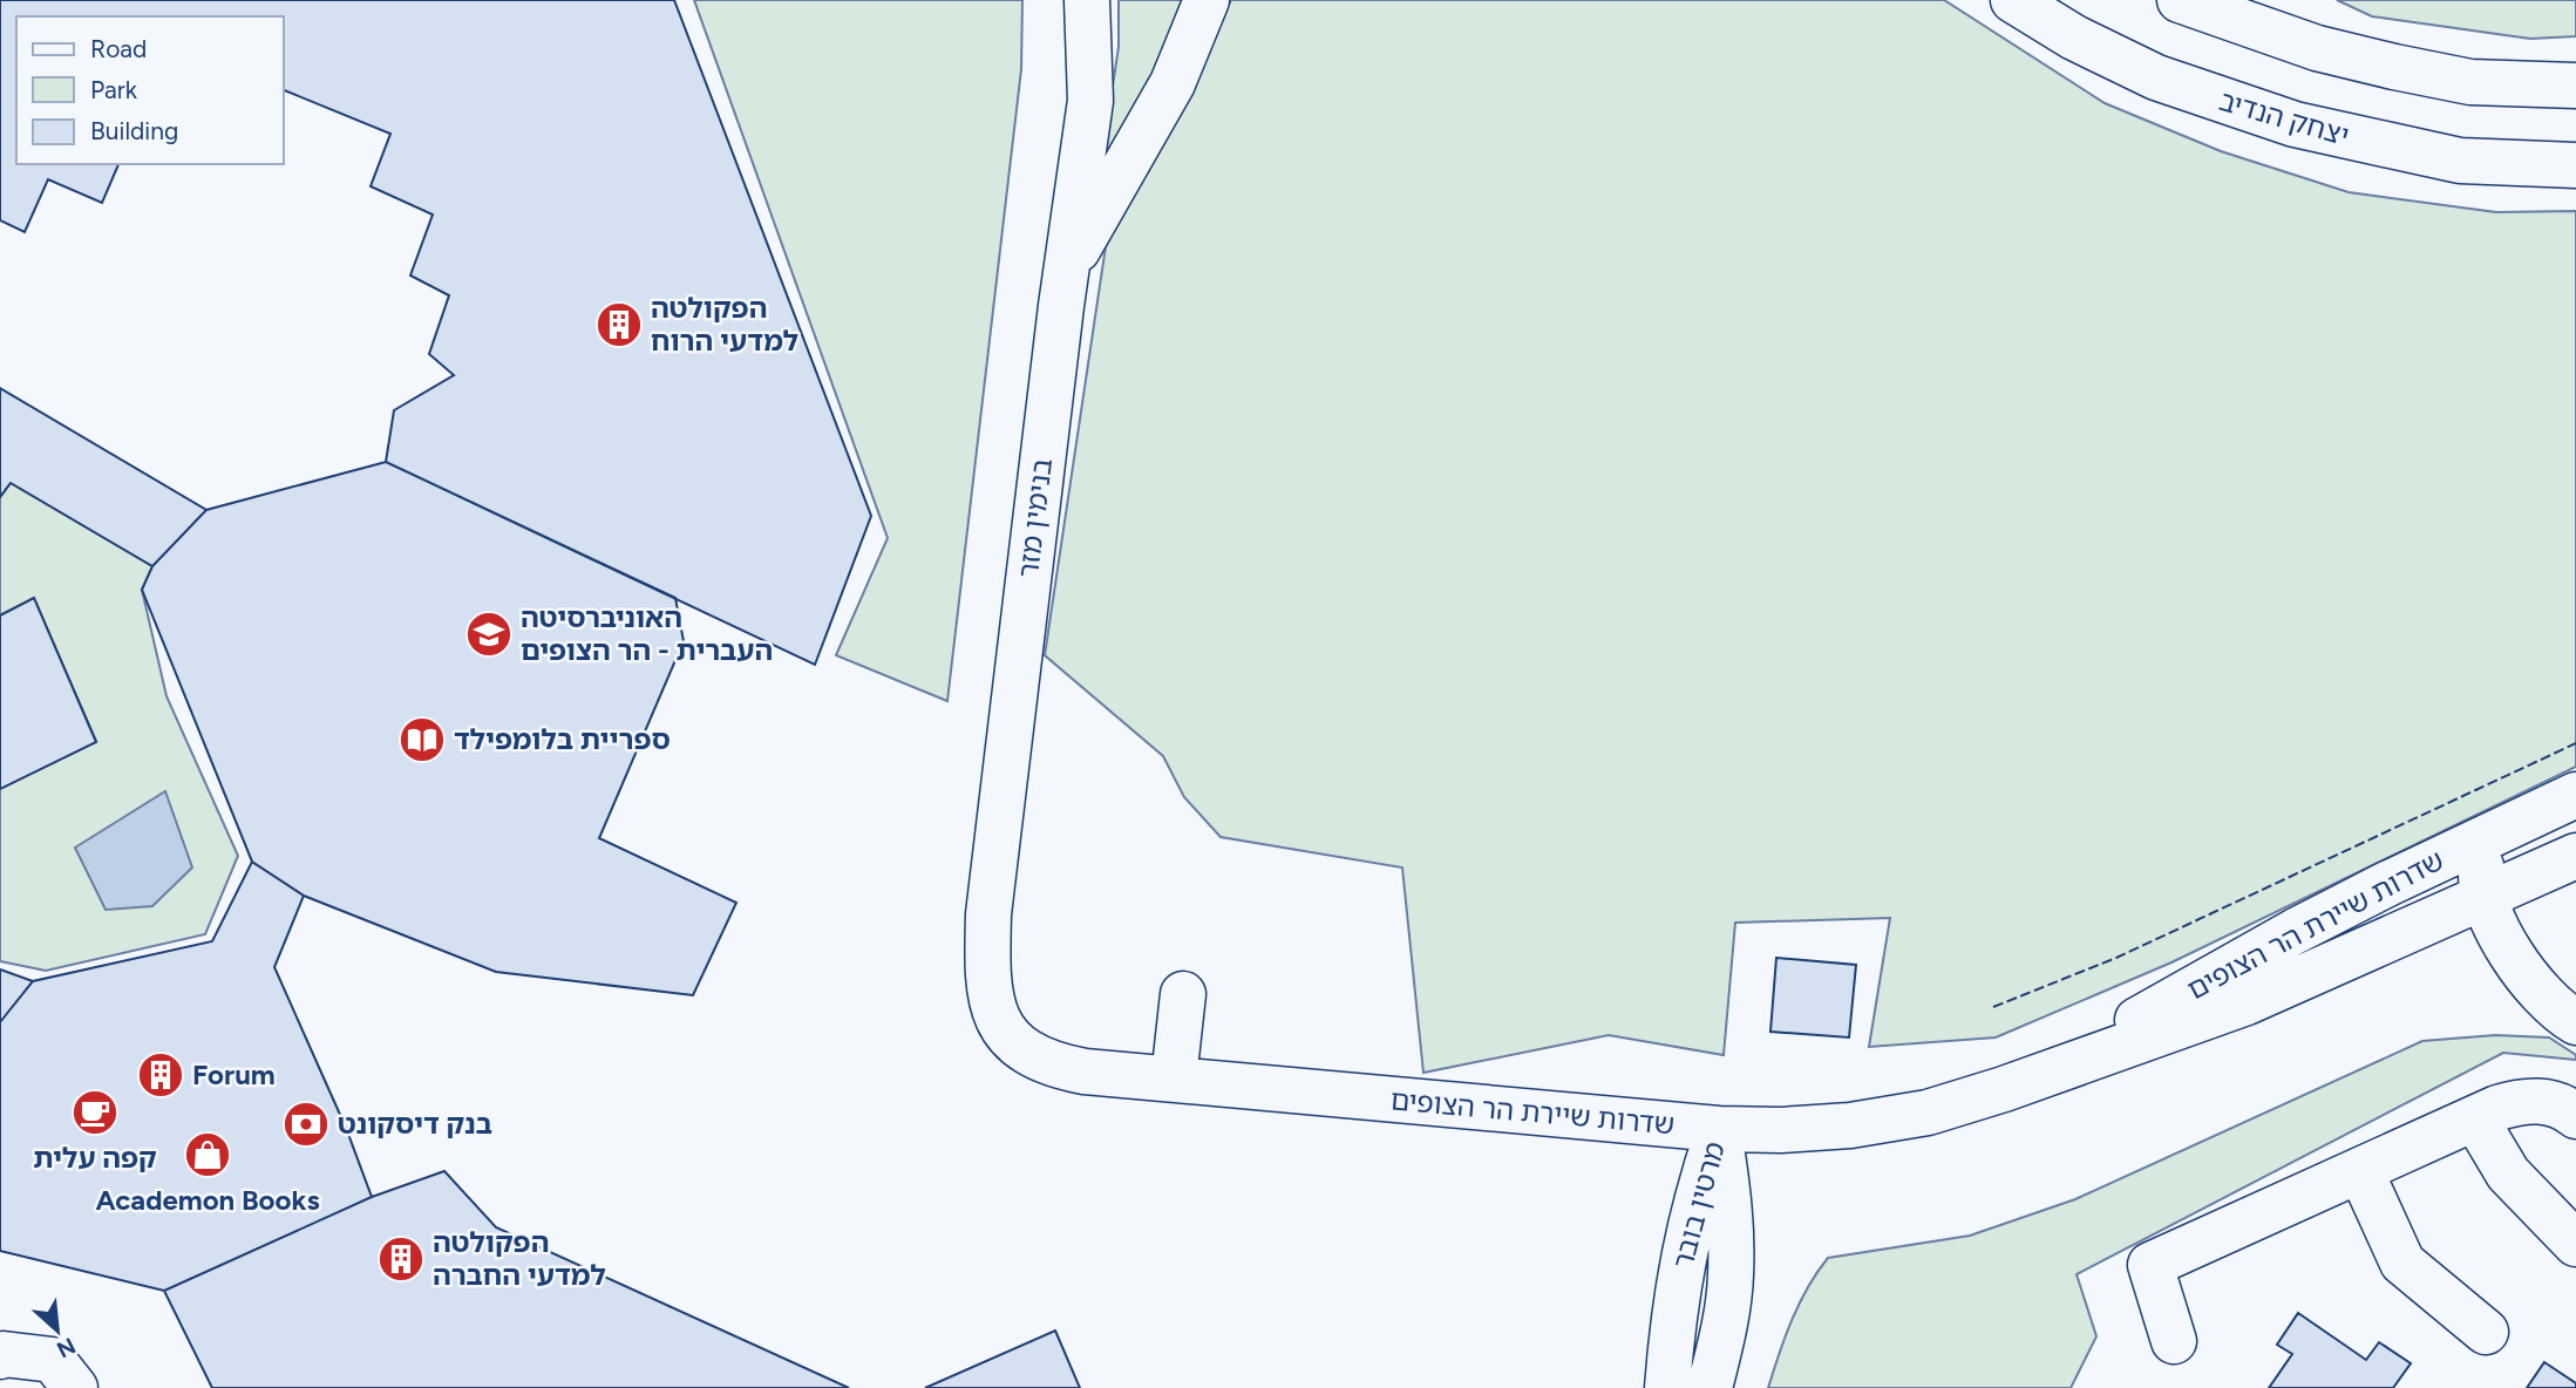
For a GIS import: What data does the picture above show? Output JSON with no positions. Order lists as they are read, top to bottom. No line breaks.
{"streets":{"street":["יצחק הנדיב","בנימין מזר","שדרות שיירת הר הצופים","מרטין בובר"]},"crossings":[["בנימין מזר","שדרות שיירת הר הצופים"],["שדרות שיירת הר הצופים","מרטין בובר"]],"places":{"building":["הפקולטה למדעי הרוח","Forum","הפקולטה למדעי החברה"],"school or university":["האוניברסיטה העברית - הר הצופים"],"library":["ספריית בלומפילד"],"cafe":["קפה עלית"],"bank":["בנק דיסקונט"],"shop":["Academon Books"]},"legend":["Road","Park","Building"],"north":"bottom right"}
